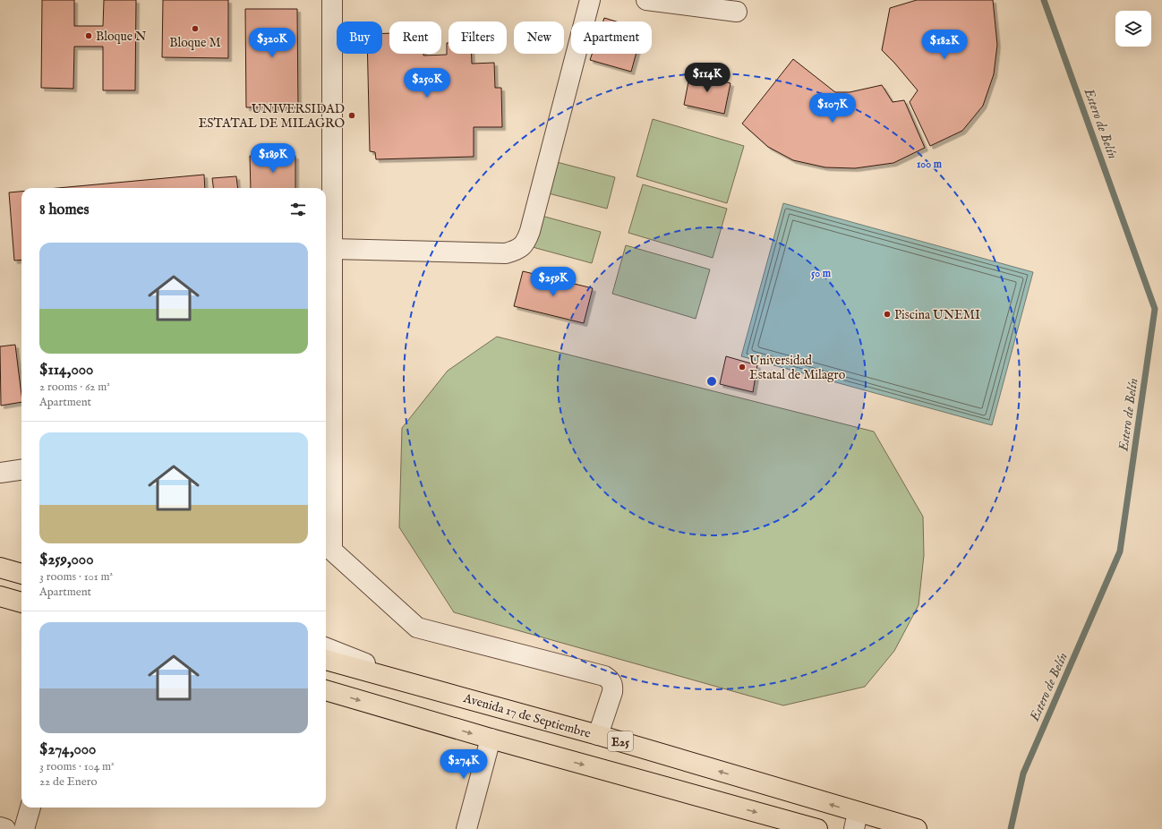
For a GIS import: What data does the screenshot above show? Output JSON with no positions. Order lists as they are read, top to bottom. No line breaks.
{"streets":{"main road":["Avenida 17 de Septiembre","E25"]},"water":["Estero de Belín"],"places":["Bloque M","Bloque N","UNIVERSIDAD ESTATAL DE MILAGRO","Piscina UNEMI","Universidad Estatal de Milagro"],"page":{"chip":["Buy","Rent","Filters","New","Apartment"],"price":["$320K","$182K","$114K","$250K","$107K","$189K","$259K","$274K"],"heading":"8 homes","list":[{"name":"$114,000","note":"2 rooms · 62 m² · Apartment"},{"name":"$259,000","note":"3 rooms · 101 m² · Apartment"},{"name":"$274,000","note":"3 rooms · 104 m² · 22 de Enero"}]},"rings":["100 m","50 m"]}
